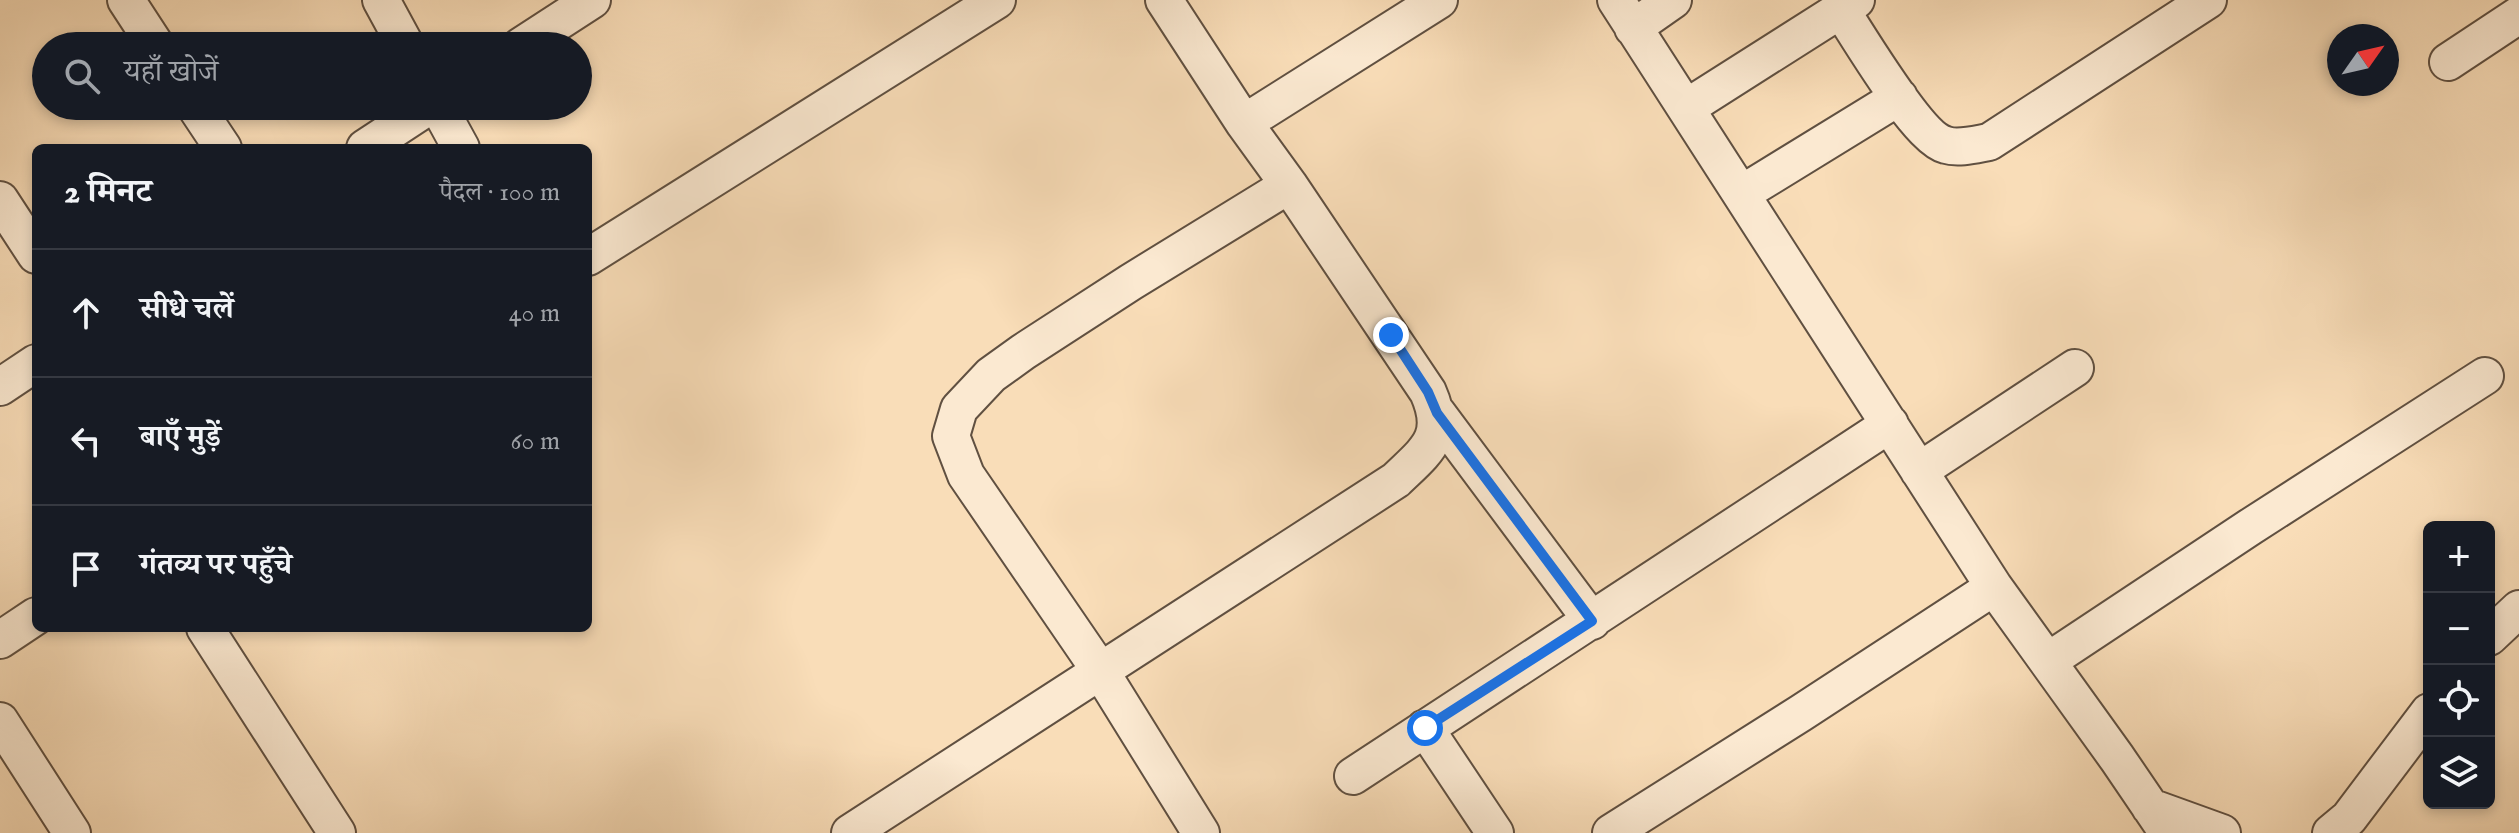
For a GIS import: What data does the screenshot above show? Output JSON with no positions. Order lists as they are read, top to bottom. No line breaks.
{"north":"top right","page":{"search":"यहाँ खोजें","heading":["2 मिनट","पैदल · 100 m"],"list":[["सीधे चलें","40 m"],["बाएँ मुड़ें","60 m"],"गंतव्य पर पहुँचे"],"map_buttons":["+","−"]}}
